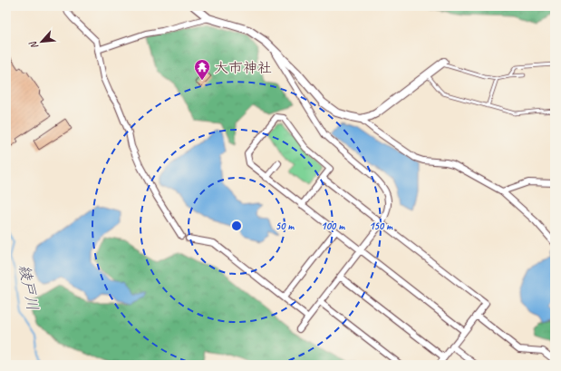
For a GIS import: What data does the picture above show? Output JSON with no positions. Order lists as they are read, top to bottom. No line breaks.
{"water":["綾戸川"],"places":{"temple":["大市神社"]},"north":"bottom left","rings":["50 m","100 m","150 m"]}
